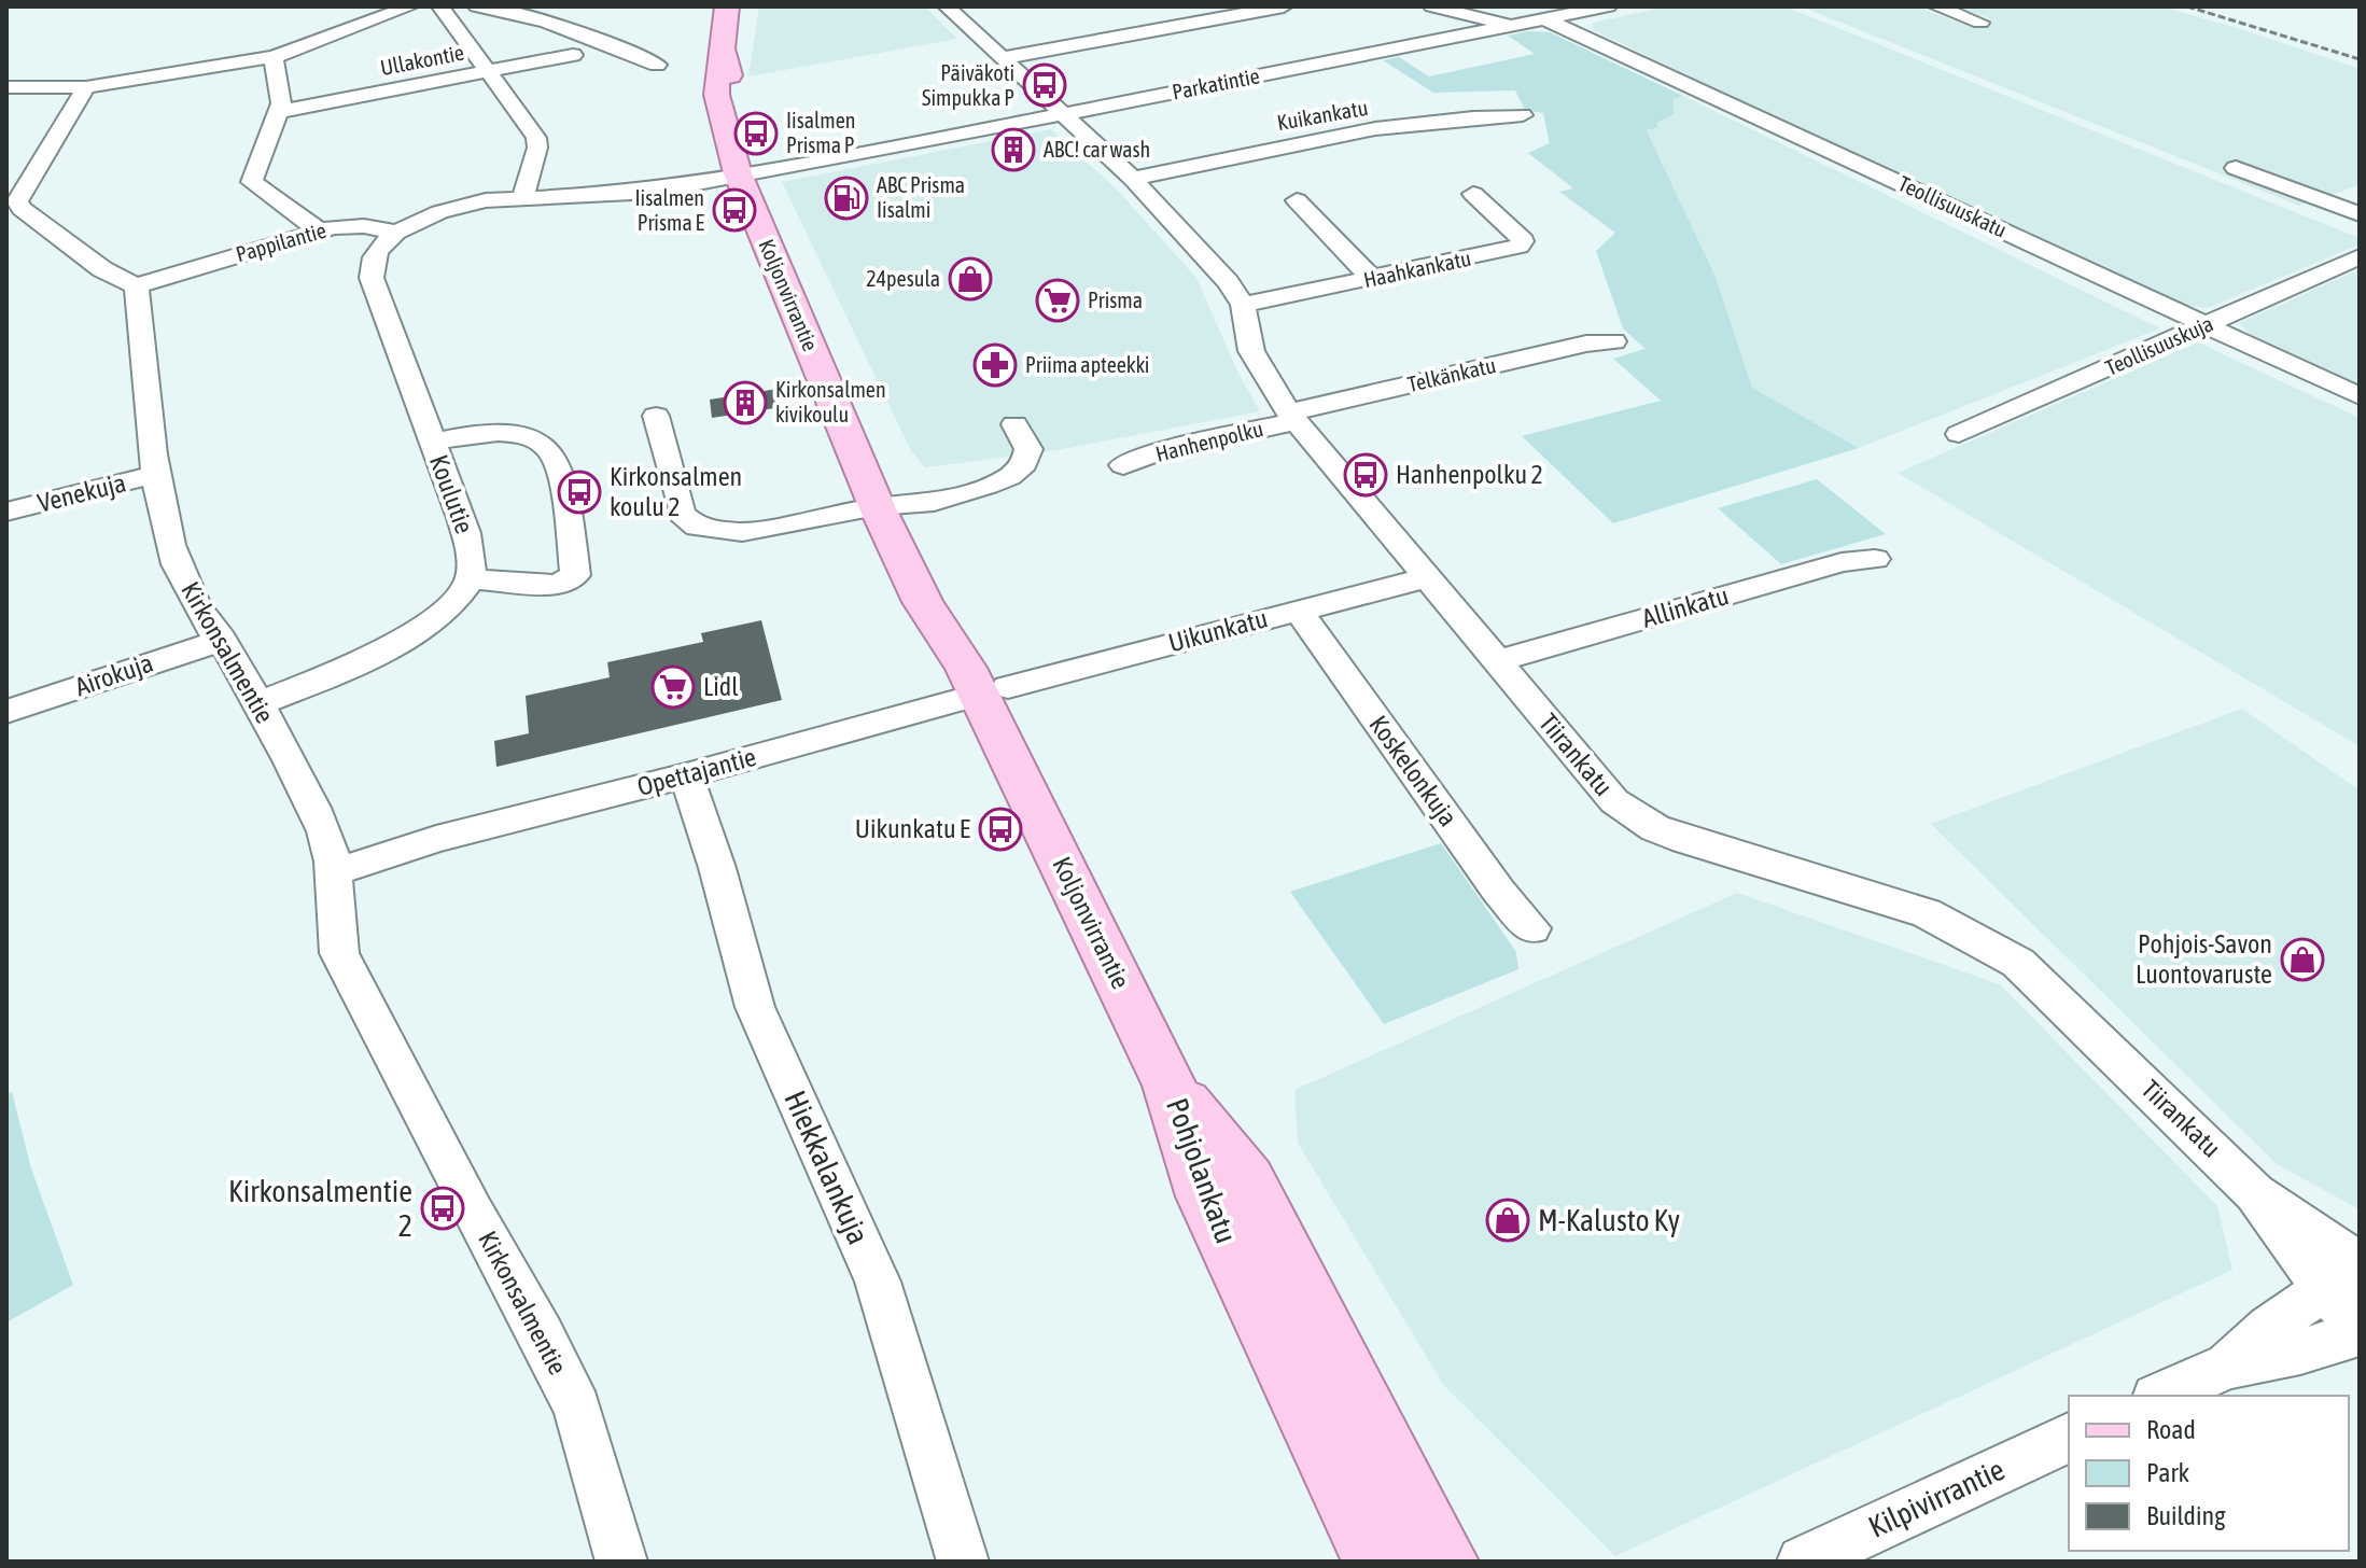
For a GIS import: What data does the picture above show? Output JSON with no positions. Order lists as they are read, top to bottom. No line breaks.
{"streets":{"main road":["Koljonvirrantie","Pohjolankatu"],"street":["Ullakontie","Parkatintie","Kuikankatu","Teollisuuskatu","Pappilantie","Haahkankatu","Teollisuuskuja","Telkänkatu","Hanhenpolku","Venekuja","Koulutie","Allinkatu","Uikunkatu","Kirkonsalmentie","Airokuja","Tiirankatu","Koskelonkuja","Opettajantie","Hiekkalankuja","Kilpivirrantie"]},"crossings":[["Parkatintie","Teollisuuskatu"],["Parkatintie","Koljonvirrantie"],["Parkatintie","Tiirankatu"],["Kuikankatu","Tiirankatu"],["Teollisuuskatu","Teollisuuskuja"],["Pappilantie","Koulutie"],["Pappilantie","Kirkonsalmentie"],["Haahkankatu","Tiirankatu"],["Koljonvirrantie","Uikunkatu"],["Koljonvirrantie","Opettajantie"],["Koljonvirrantie","Pohjolankatu"],["Telkänkatu","Hanhenpolku"],["Telkänkatu","Tiirankatu"],["Hanhenpolku","Tiirankatu"],["Venekuja","Kirkonsalmentie"],["Allinkatu","Tiirankatu"],["Uikunkatu","Tiirankatu"],["Uikunkatu","Koskelonkuja"],["Uikunkatu","Opettajantie"],["Kirkonsalmentie","Airokuja"],["Kirkonsalmentie","Opettajantie"],["Opettajantie","Hiekkalankuja"]],"places":{"bus stop":["Päiväkoti Simpukka P","Iisalmen Prisma P","Iisalmen Prisma E","Hanhenpolku 2","Kirkonsalmen koulu 2","Uikunkatu E","Kirkonsalmentie 2"],"building":["ABC! car wash","Kirkonsalmen kivikoulu"],"fuel station":["ABC Prisma Iisalmi"],"shop":["24pesula","Pohjois-Savon Luontovaruste","M-Kalusto Ky"],"supermarket":["Prisma","Lidl"],"pharmacy":["Priima apteekki"]},"legend":["Road","Park","Building"]}
